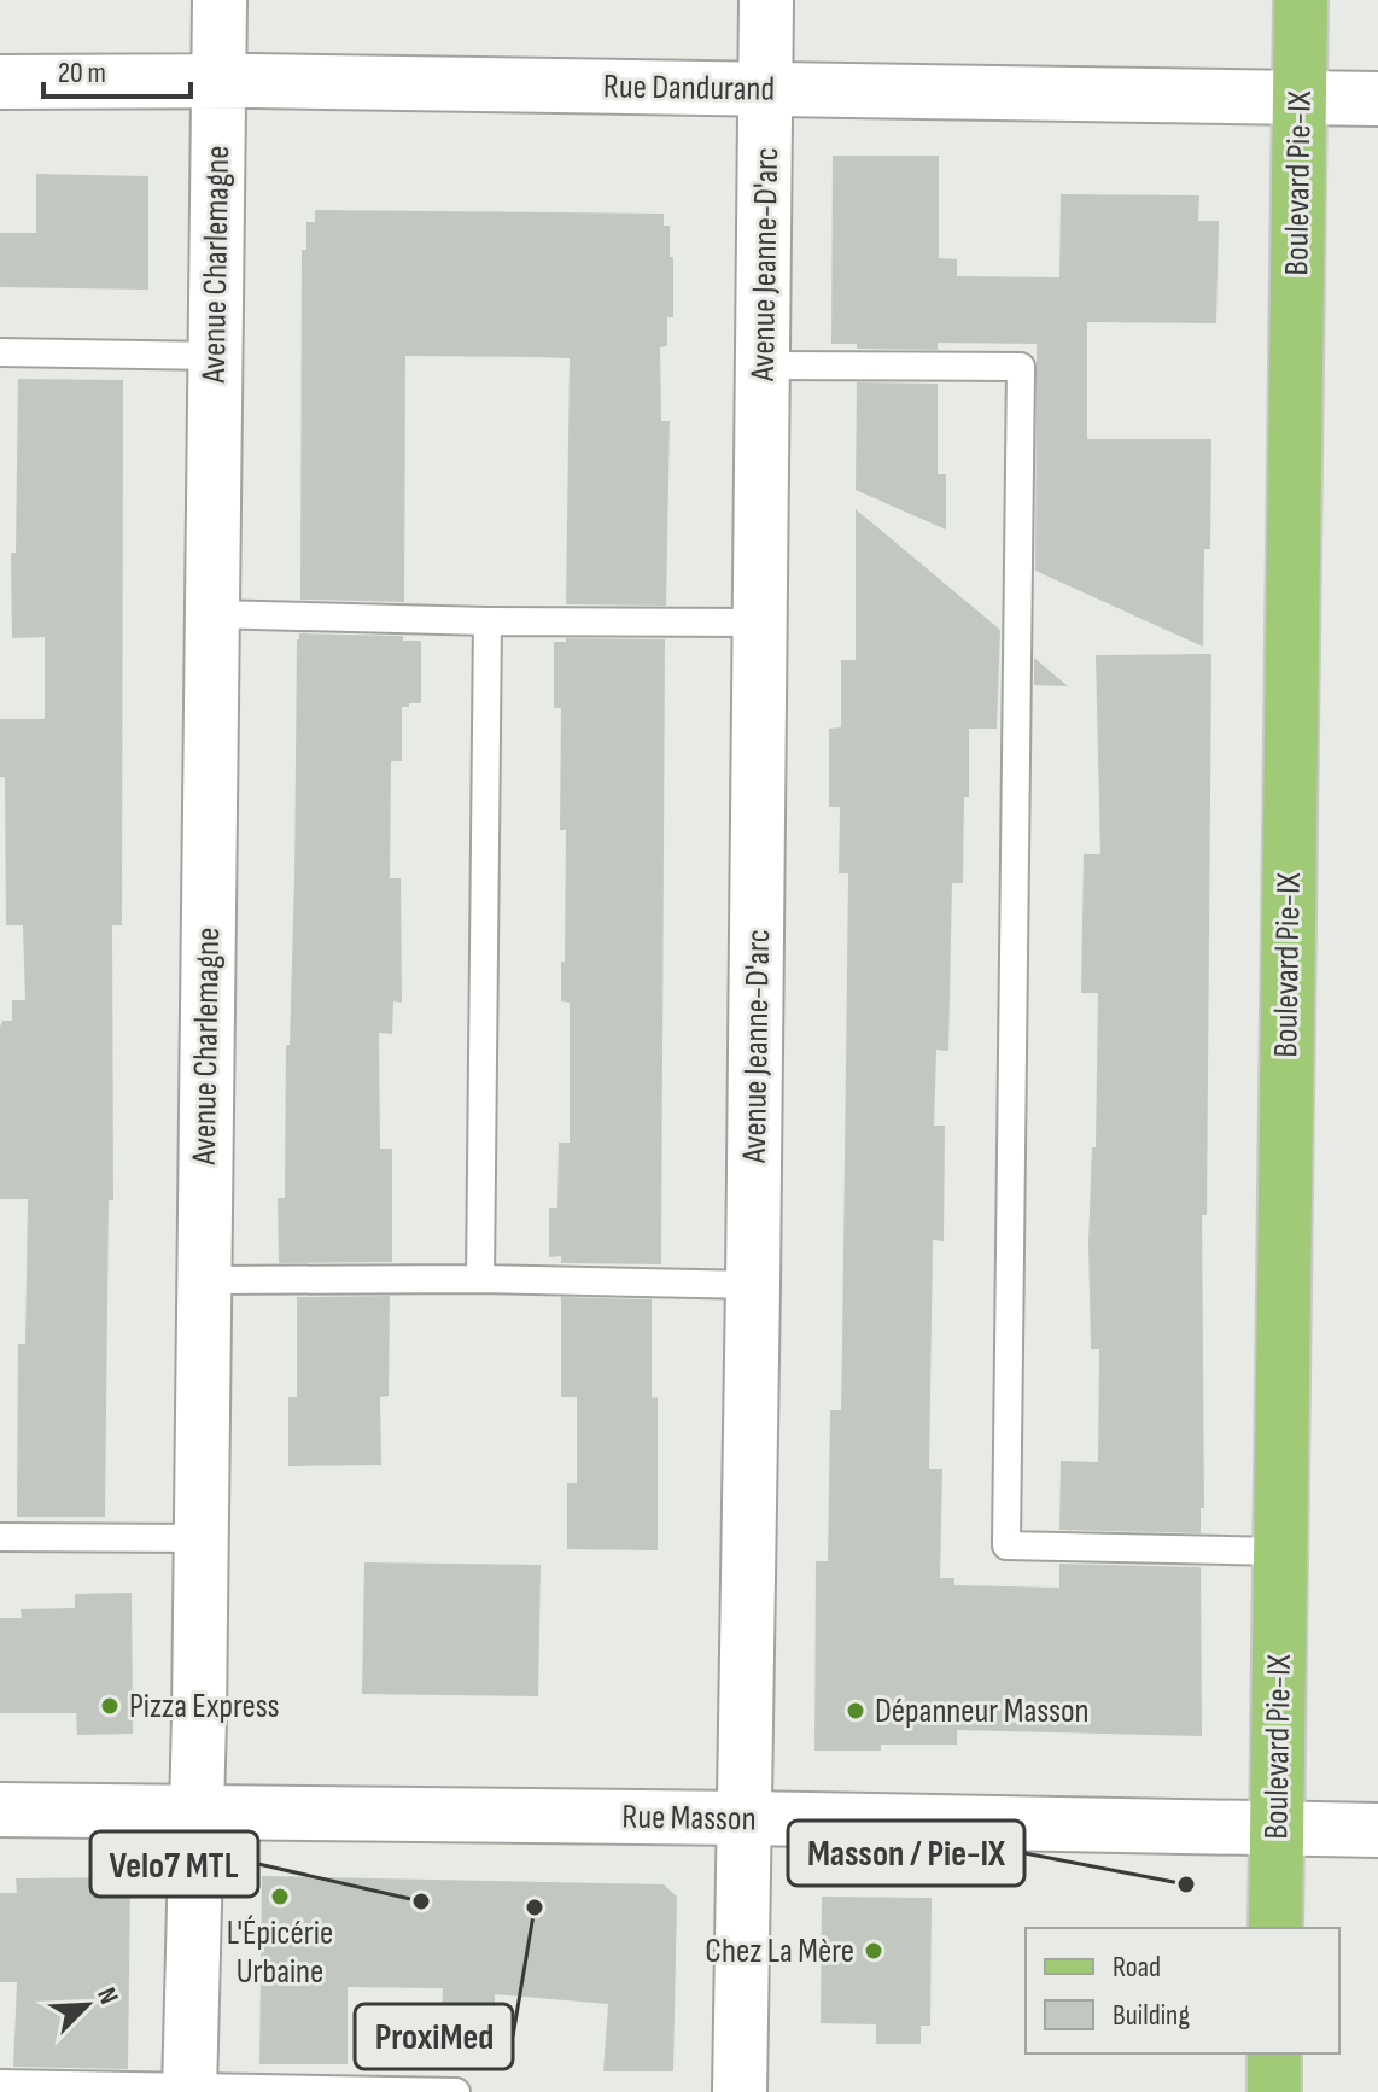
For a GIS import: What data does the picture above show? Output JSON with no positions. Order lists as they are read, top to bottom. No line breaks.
{"streets":{"main road":["Boulevard Pie-IX"],"street":["Rue Dandurand","Avenue Charlemagne","Avenue Jeanne-D'arc","Rue Masson"]},"crossings":[["Rue Dandurand","Boulevard Pie-IX"],["Rue Dandurand","Avenue Charlemagne"],["Rue Dandurand","Avenue Jeanne-D'arc"],["Boulevard Pie-IX","Rue Masson"],["Avenue Charlemagne","Rue Masson"],["Avenue Jeanne-D'arc","Rue Masson"]],"places":["Pizza Express","Dépanneur Masson","Masson / Pie-IX","L'Épicérie Urbaine","Velo7 MTL","ProxiMed","Chez La Mère"],"legend":["Road","Building"],"scale_bar":"20 m","north":"top right"}
